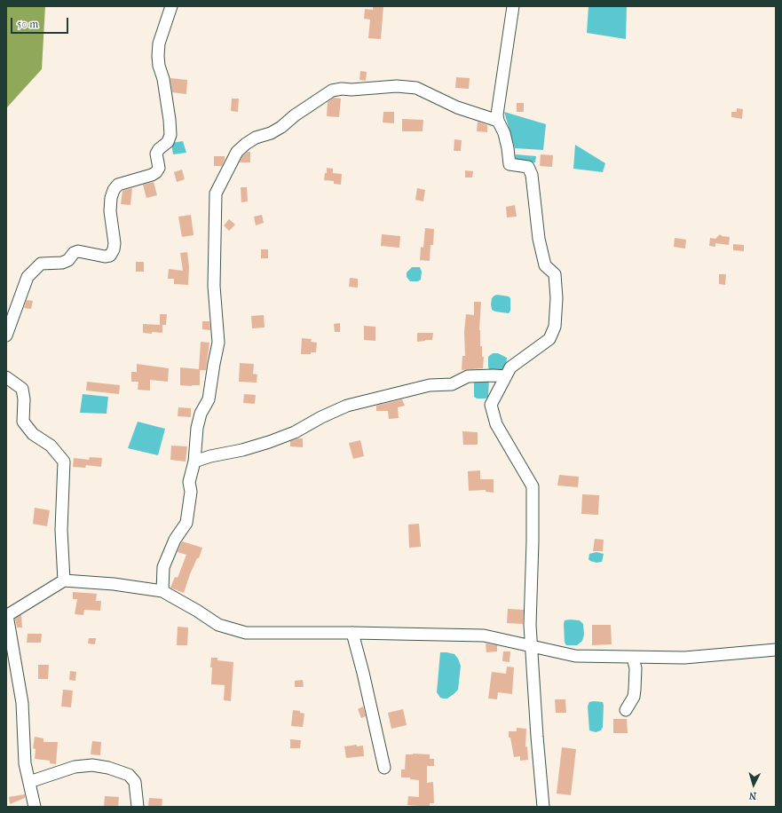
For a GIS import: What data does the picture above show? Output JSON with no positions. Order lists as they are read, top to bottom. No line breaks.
{"scale_bar":"50 m","north":"bottom"}
